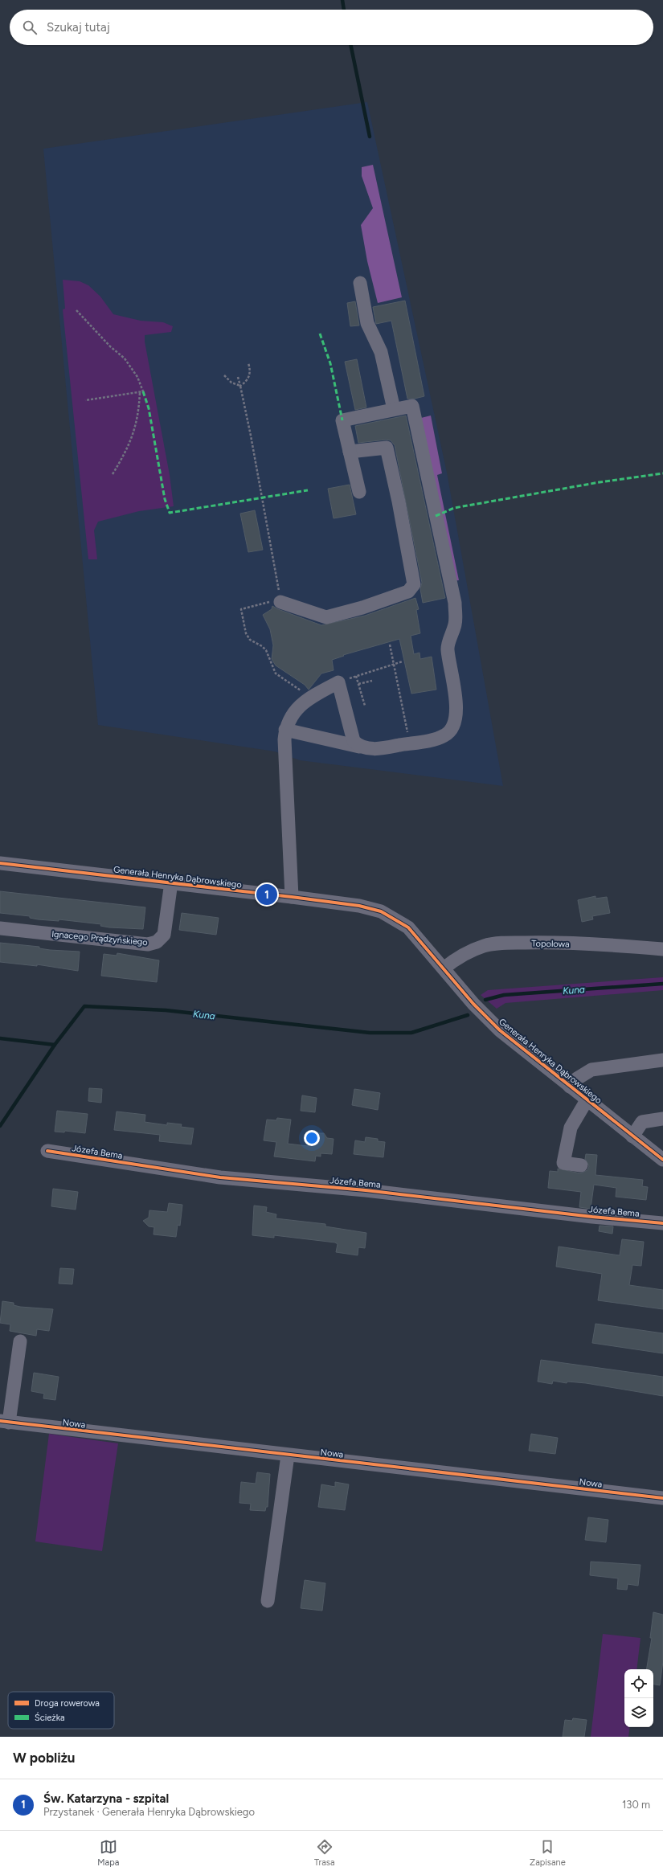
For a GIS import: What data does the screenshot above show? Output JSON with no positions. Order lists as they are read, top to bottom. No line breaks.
{"streets":{"street":["Generała Henryka Dąbrowskiego","Ignacego Prądzyńskiego","Topolowa","Józefa Bema","Nowa"]},"crossings":[["Generała Henryka Dąbrowskiego","Ignacego Prądzyńskiego"],["Generała Henryka Dąbrowskiego","Topolowa"]],"water":["Kuna"],"legend":["Droga rowerowa","Ścieżka"],"page":{"search":"Szukaj tutaj","pins":"1","heading":"W pobliżu","list":[{"mark":"1","name":"Św. Katarzyna - szpital","note":"Przystanek · Generała Henryka Dąbrowskiego","value":"130 m"}],"nav":["Mapa","Trasa","Zapisane"]}}
